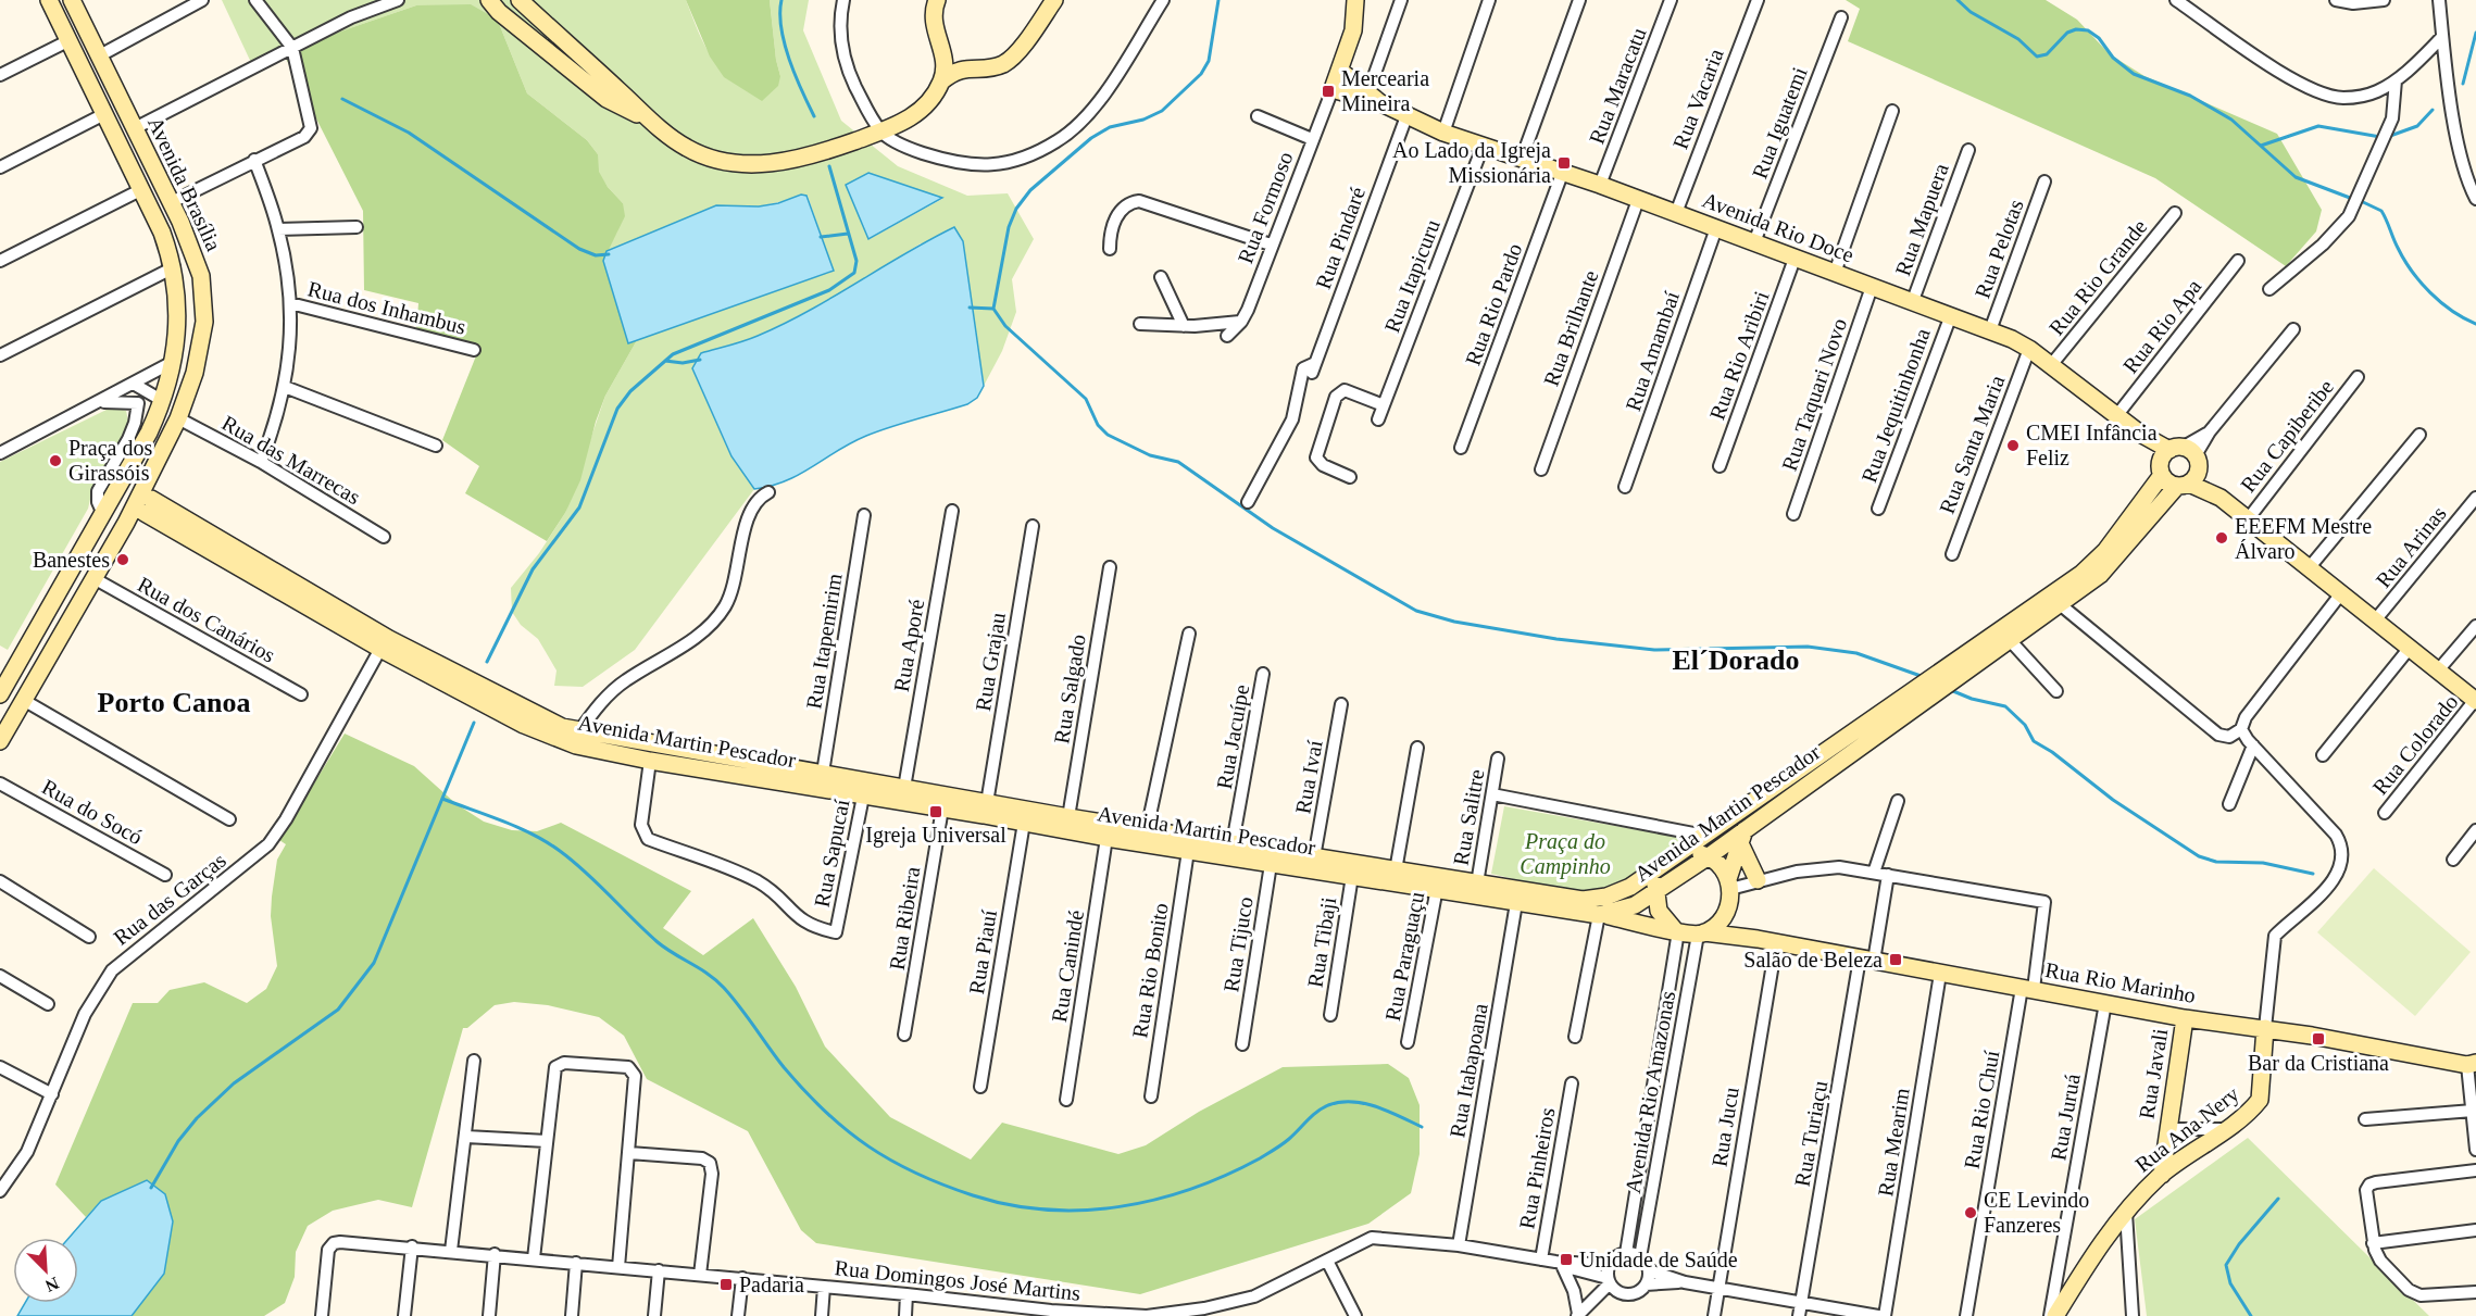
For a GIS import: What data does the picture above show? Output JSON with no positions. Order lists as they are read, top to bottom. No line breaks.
{"streets":{"street":["Rua Maracatu","Rua Vacaria","Rua Iguatemi","Avenida Brasília","Rua Formoso","Rua Mapuera","Avenida Rio Doce","Rua Pindaré","Rua Pelotas","Rua Itapicuru","Rua Rio Grande","Rua Rio Pardo","Rua dos Inhambus","Rua Rio Apa","Rua Brilhante","Rua Amambaí","Rua Rio Aribiri","Rua Taquari Novo","Rua Jequitinhonha","Rua Capiberibe","Rua Santa Maria","Rua das Marrecas","Rua Arinas","Rua dos Canários","Rua Itapemirim","Rua Aporé","Rua Grajau","Rua Salgado","Rua Jacuípe","Avenida Martin Pescador","Rua Colorado","Rua Ivaí","Rua do Socó","Rua Salitre","Rua Sapucaí","Rua das Garças","Rua Ribeira","Rua Tibaji","Rua Tijuco","Rua Piauí","Rua Paraguaçu","Rua Canindé","Rua Rio Bonito","Rua Rio Marinho","Rua Itabapoana","Rua Javali","Avenida Rio Amazonas","Rua Rio Chuí","Rua Juruá","Rua Jucu","Rua Ana Nery","Rua Turiaçu","Rua Mearim","Rua Pinheiros","Rua Domingos José Martins"]},"crossings":[["Rua Maracatu","Avenida Rio Doce"],["Rua Vacaria","Avenida Rio Doce"],["Rua Iguatemi","Avenida Rio Doce"],["Avenida Brasília","Rua das Marrecas"],["Avenida Brasília","Rua dos Canários"],["Rua Formoso","Avenida Rio Doce"],["Rua Mapuera","Avenida Rio Doce"],["Avenida Rio Doce","Rua Pindaré"],["Avenida Rio Doce","Rua Pelotas"],["Avenida Rio Doce","Rua Itapicuru"],["Avenida Rio Doce","Rua Rio Grande"],["Avenida Rio Doce","Rua Rio Pardo"],["Avenida Rio Doce","Rua Rio Apa"],["Avenida Rio Doce","Rua Brilhante"],["Avenida Rio Doce","Rua Amambaí"],["Avenida Rio Doce","Rua Rio Aribiri"],["Avenida Rio Doce","Rua Taquari Novo"],["Avenida Rio Doce","Rua Jequitinhonha"],["Avenida Rio Doce","Rua Capiberibe"],["Avenida Rio Doce","Rua Santa Maria"],["Avenida Rio Doce","Rua Arinas"],["Avenida Rio Doce","Avenida Martin Pescador"],["Avenida Rio Doce","Rua Colorado"],["Rua Itapemirim","Avenida Martin Pescador"],["Rua Aporé","Avenida Martin Pescador"],["Rua Grajau","Avenida Martin Pescador"],["Rua Salgado","Avenida Martin Pescador"],["Rua Jacuípe","Avenida Martin Pescador"],["Avenida Martin Pescador","Rua Ivaí"],["Avenida Martin Pescador","Rua Salitre"],["Avenida Martin Pescador","Rua Sapucaí"],["Avenida Martin Pescador","Rua das Garças"],["Avenida Martin Pescador","Rua Ribeira"],["Avenida Martin Pescador","Rua Tibaji"],["Avenida Martin Pescador","Rua Tijuco"],["Avenida Martin Pescador","Rua Piauí"],["Avenida Martin Pescador","Rua Paraguaçu"],["Avenida Martin Pescador","Rua Canindé"],["Avenida Martin Pescador","Rua Rio Bonito"],["Avenida Martin Pescador","Rua Rio Marinho"],["Avenida Martin Pescador","Rua Itabapoana"],["Avenida Martin Pescador","Avenida Rio Amazonas"],["Rua Rio Marinho","Rua Javali"],["Rua Rio Marinho","Avenida Rio Amazonas"],["Rua Rio Marinho","Rua Rio Chuí"],["Rua Rio Marinho","Rua Juruá"],["Rua Rio Marinho","Rua Jucu"],["Rua Rio Marinho","Rua Ana Nery"],["Rua Rio Marinho","Rua Turiaçu"],["Rua Rio Marinho","Rua Mearim"],["Rua Itabapoana","Rua Domingos José Martins"],["Rua Javali","Rua Ana Nery"],["Avenida Rio Amazonas","Rua Domingos José Martins"],["Rua Rio Chuí","Rua Turiaçu"],["Rua Juruá","Rua Ana Nery"],["Rua Pinheiros","Rua Domingos José Martins"]],"districts":["El´Dorado","Porto Canoa"],"parks":["Praça do Campinho"],"places":{"transit":["Mercearia Mineira","Ao Lado da Igreja Missionária","Igreja Universal","Salão de Beleza","Bar da Cristiana","Unidade de Saúde","Padaria"],"other":["CMEI Infância Feliz","Praça dos Girassóis","EEEFM Mestre Álvaro","Banestes","CE Levindo Fanzeres"]},"north":"bottom right"}
